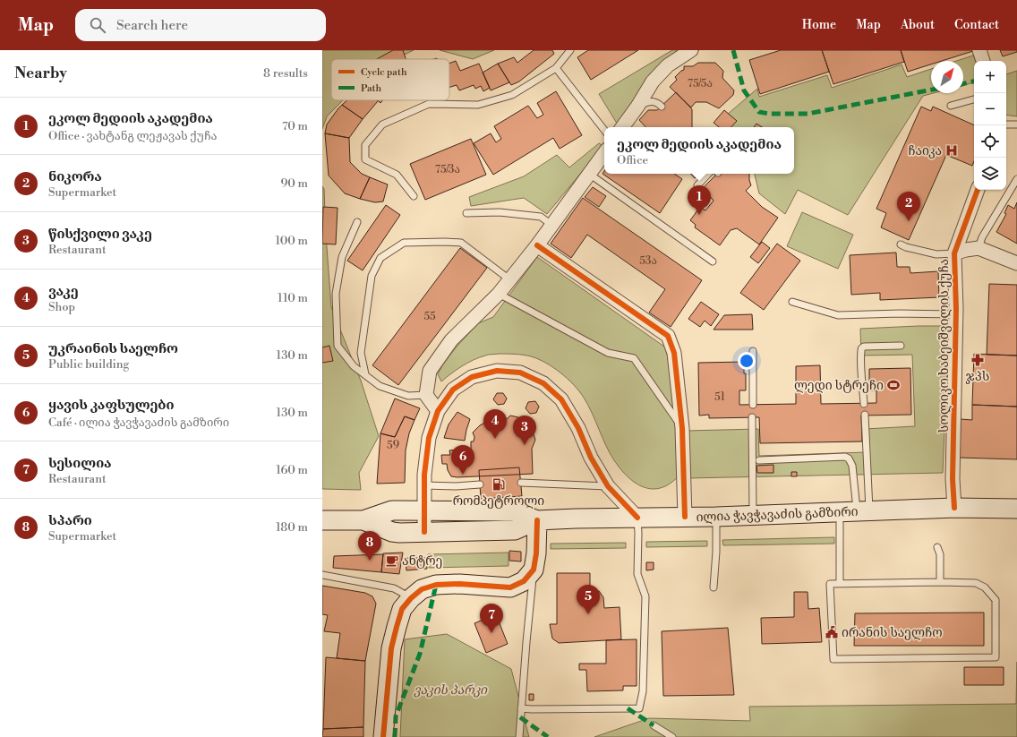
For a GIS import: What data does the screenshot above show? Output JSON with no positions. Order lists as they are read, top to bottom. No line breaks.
{"streets":{"main road":["ილია ჭავჭავაძის გამზირი"],"street":["სოლიკო ხაბეიშვილის ქუჩა"]},"crossings":[["სოლიკო ხაბეიშვილის ქუჩა","ილია ჭავჭავაძის გამზირი"]],"parks":["ვაკის პარკი"],"places":{"hospital":["ჩაიკა"],"pharmacy":["ჯპს"],"sports":["ლედი სტრეჩი"],"fuel station":["რომპეტროლი"],"cafe":["ანტრე"],"public building":["ირანის საელჩო"]},"house_numbers":["75/5ა","75/3ა","53ა","55","51","59"],"legend":["Cycle path","Path"],"north":"top right","page":{"header":"Map","search":"Search here","nav":["Home","Map","About","Contact"],"heading":["Nearby","8 results"],"map_buttons":["+","−"],"list":[{"mark":"1","name":"ეკოლ მედიის აკადემია","note":"Office · ვახტანგ ლეჟავას ქუჩა","value":"70 m"},{"mark":"2","name":"ნიკორა","note":"Supermarket","value":"90 m"},{"mark":"3","name":"წისქვილი ვაკე","note":"Restaurant","value":"100 m"},{"mark":"4","name":"ვაკე","note":"Shop","value":"110 m"},{"mark":"5","name":"უკრაინის საელჩო","note":"Public building","value":"130 m"},{"mark":"6","name":"ყავის კაფსულები","note":"Café · ილია ჭავჭავაძის გამზირი","value":"130 m"},{"mark":"7","name":"სესილია","note":"Restaurant","value":"160 m"},{"mark":"8","name":"სპარი","note":"Supermarket","value":"180 m"}],"popup":["ეკოლ მედიის აკადემია","Office"],"pins":["1","2","4","3","6","8","5","7"]}}
